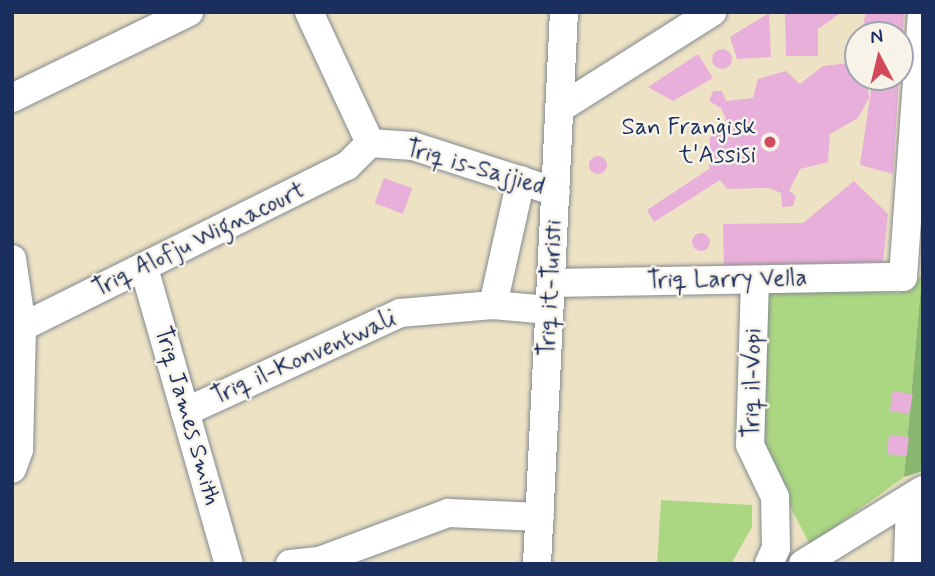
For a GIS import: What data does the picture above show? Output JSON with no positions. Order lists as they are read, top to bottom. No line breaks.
{"streets":{"street":["Triq is-Sajjied","Triq Alofju Wignacourt","Triq Larry Vella","Triq it-Turisti","Triq il-Konventwali","Triq il-Vopi","Triq James Smith"]},"crossings":[["Triq is-Sajjied","Triq Alofju Wignacourt"],["Triq is-Sajjied","Triq it-Turisti"],["Triq Alofju Wignacourt","Triq James Smith"],["Triq Larry Vella","Triq it-Turisti"],["Triq Larry Vella","Triq il-Konventwali"],["Triq Larry Vella","Triq il-Vopi"],["Triq it-Turisti","Triq il-Konventwali"],["Triq il-Konventwali","Triq James Smith"]],"places":["San Franġisk t'Assisi"],"north":"top"}
